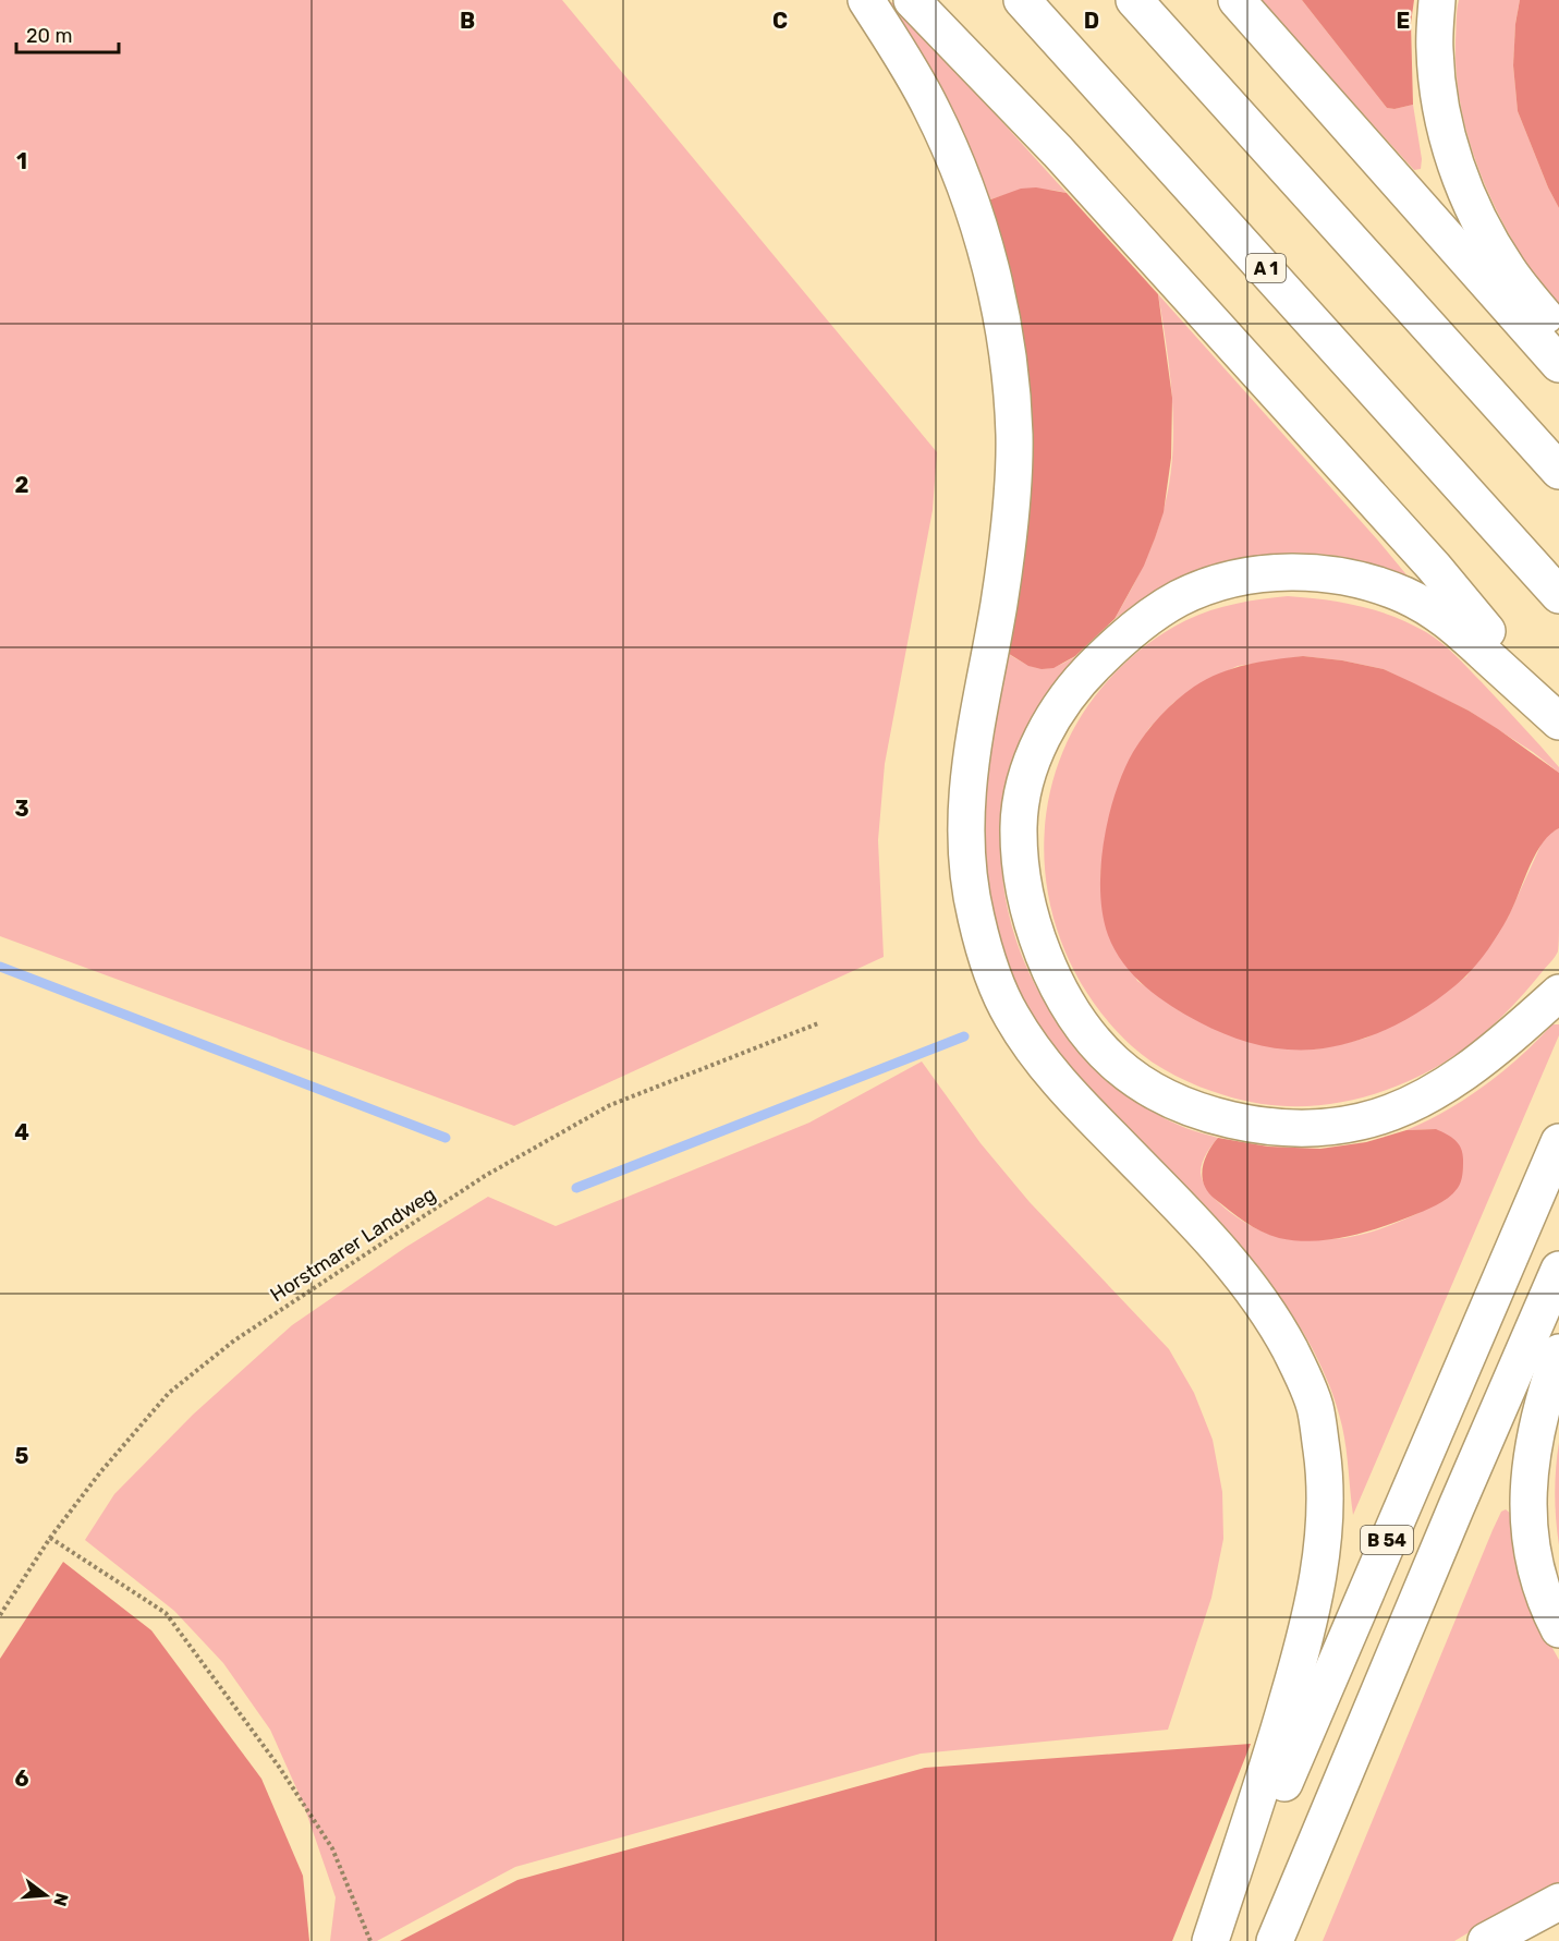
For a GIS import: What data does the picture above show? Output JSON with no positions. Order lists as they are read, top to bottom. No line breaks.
{"streets":{"highway":["A 1","B 54"],"path":["Horstmarer Landweg"]},"scale_bar":"20 m","north":"right","grid":{"columns":["B","C","D","E"],"rows":["1","2","3","4","5","6"]}}
